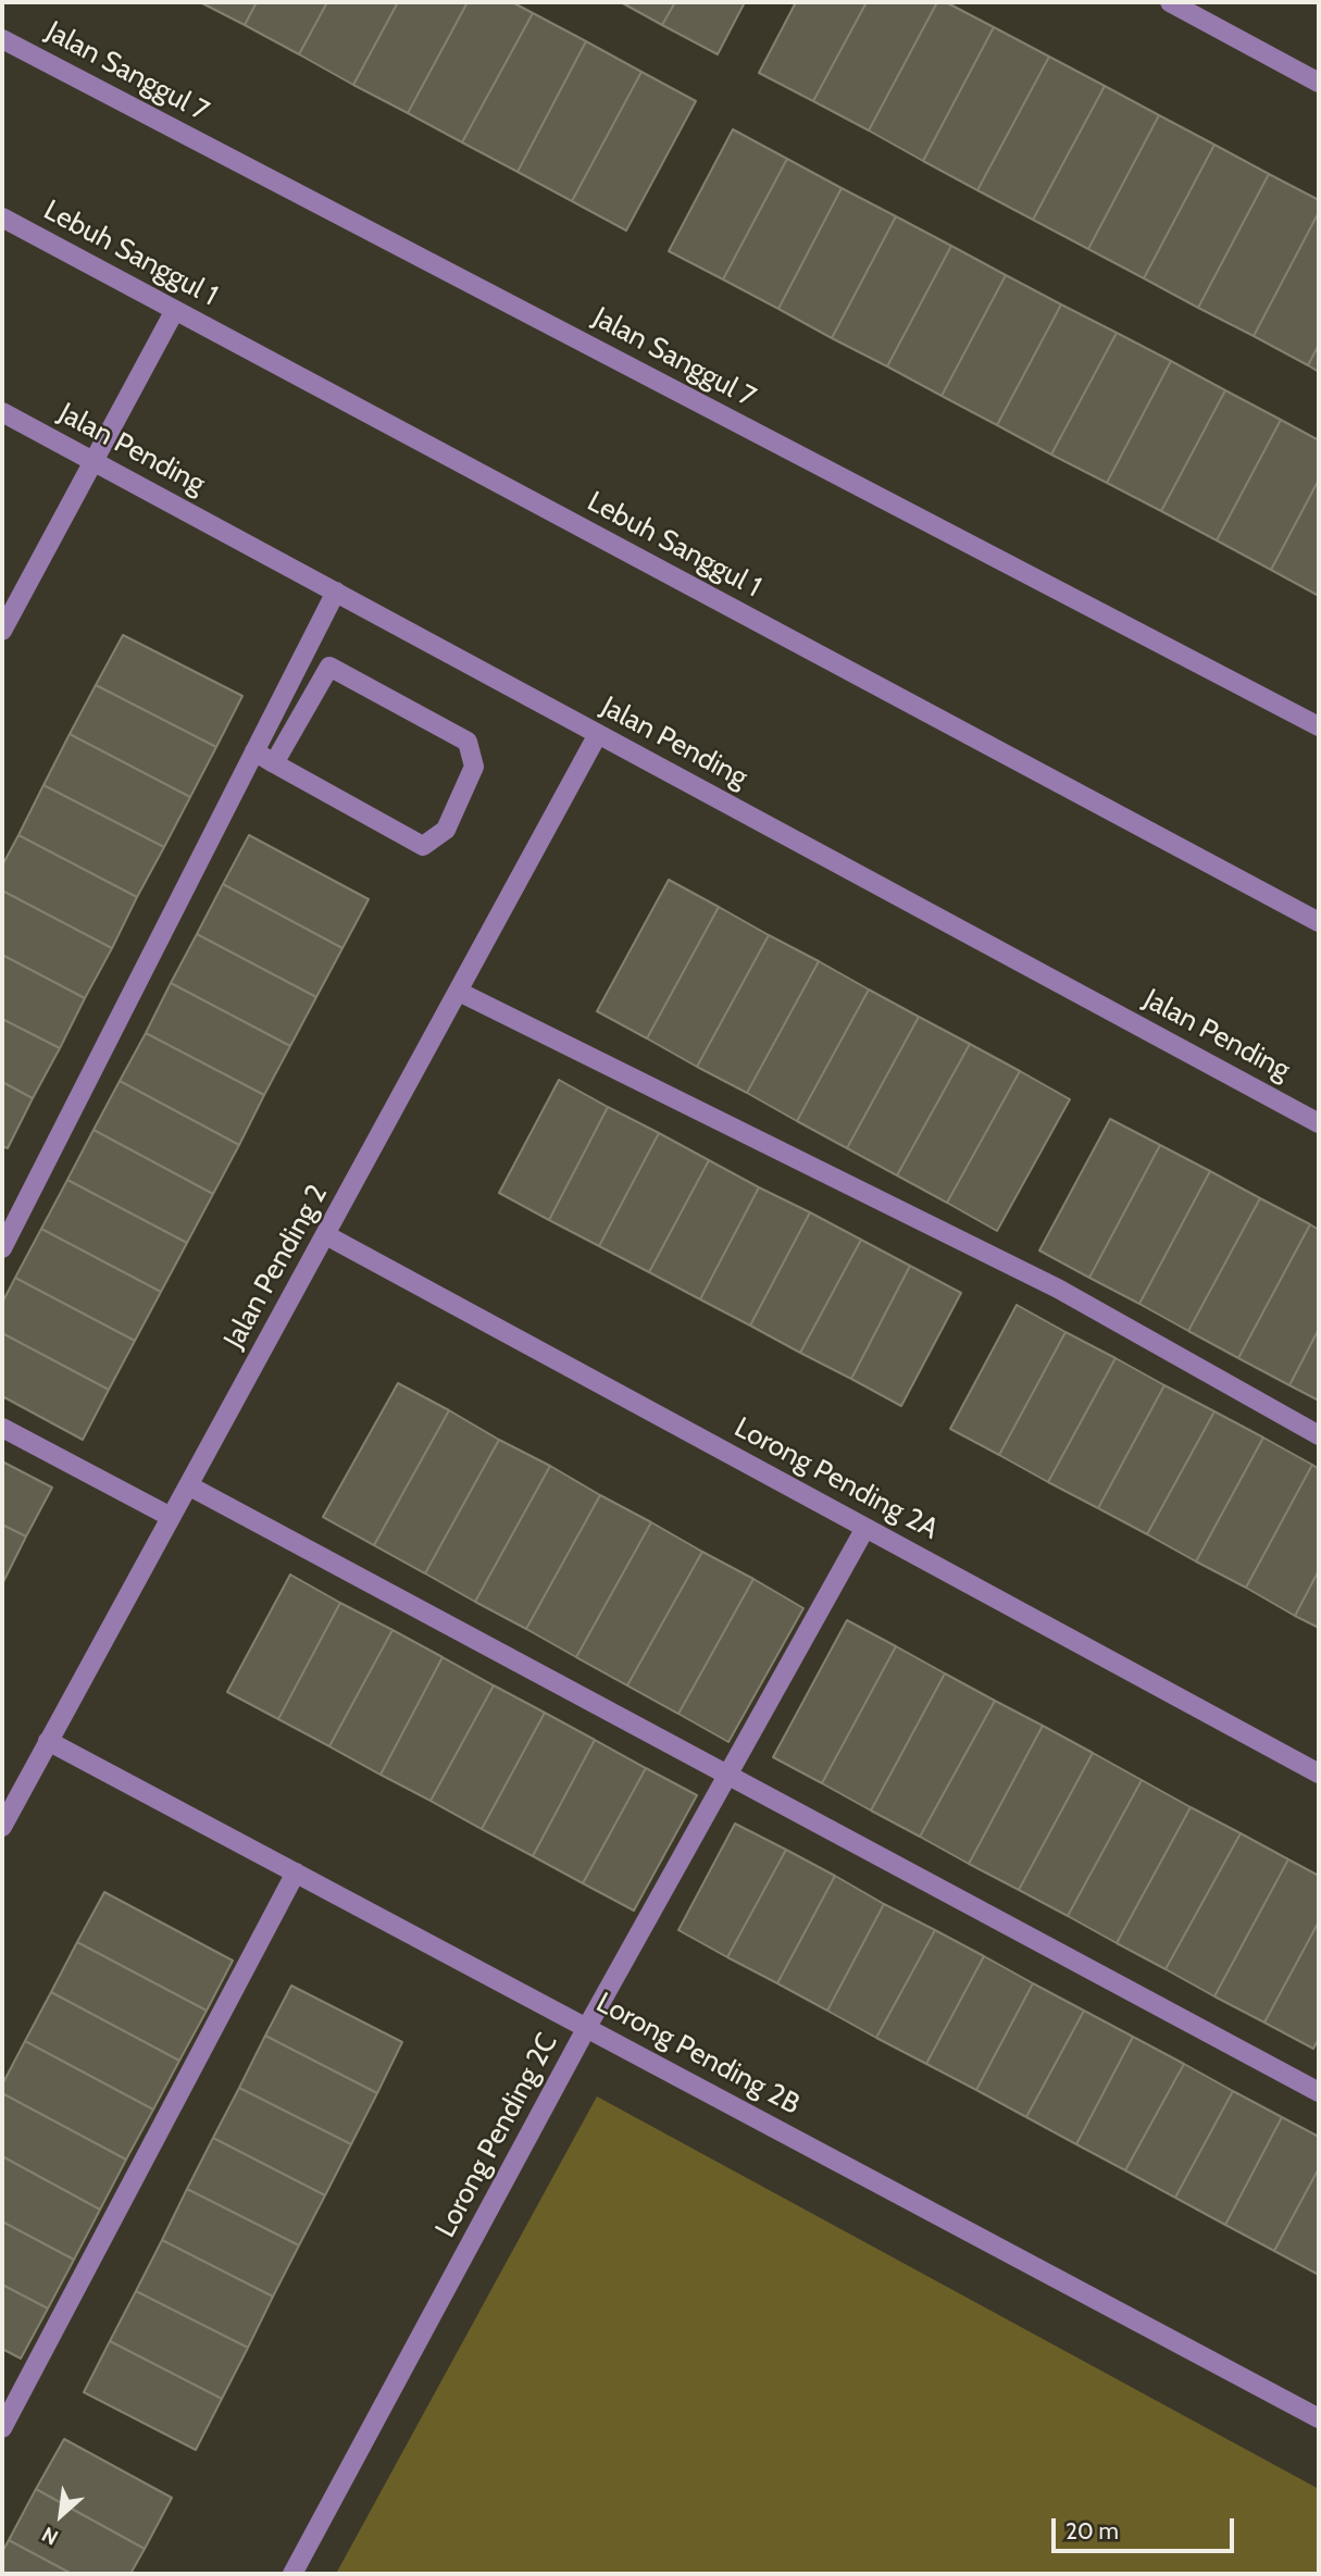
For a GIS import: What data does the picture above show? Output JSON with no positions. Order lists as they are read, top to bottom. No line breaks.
{"streets":{"street":["Jalan Sanggul 7","Lebuh Sanggul 1","Jalan Pending","Jalan Pending 2","Lorong Pending 2A","Lorong Pending 2B","Lorong Pending 2C"]},"crossings":[["Jalan Pending","Jalan Pending 2"],["Jalan Pending 2","Lorong Pending 2A"],["Jalan Pending 2","Lorong Pending 2B"],["Lorong Pending 2A","Lorong Pending 2C"],["Lorong Pending 2B","Lorong Pending 2C"]],"scale_bar":"20 m","north":"bottom left"}
